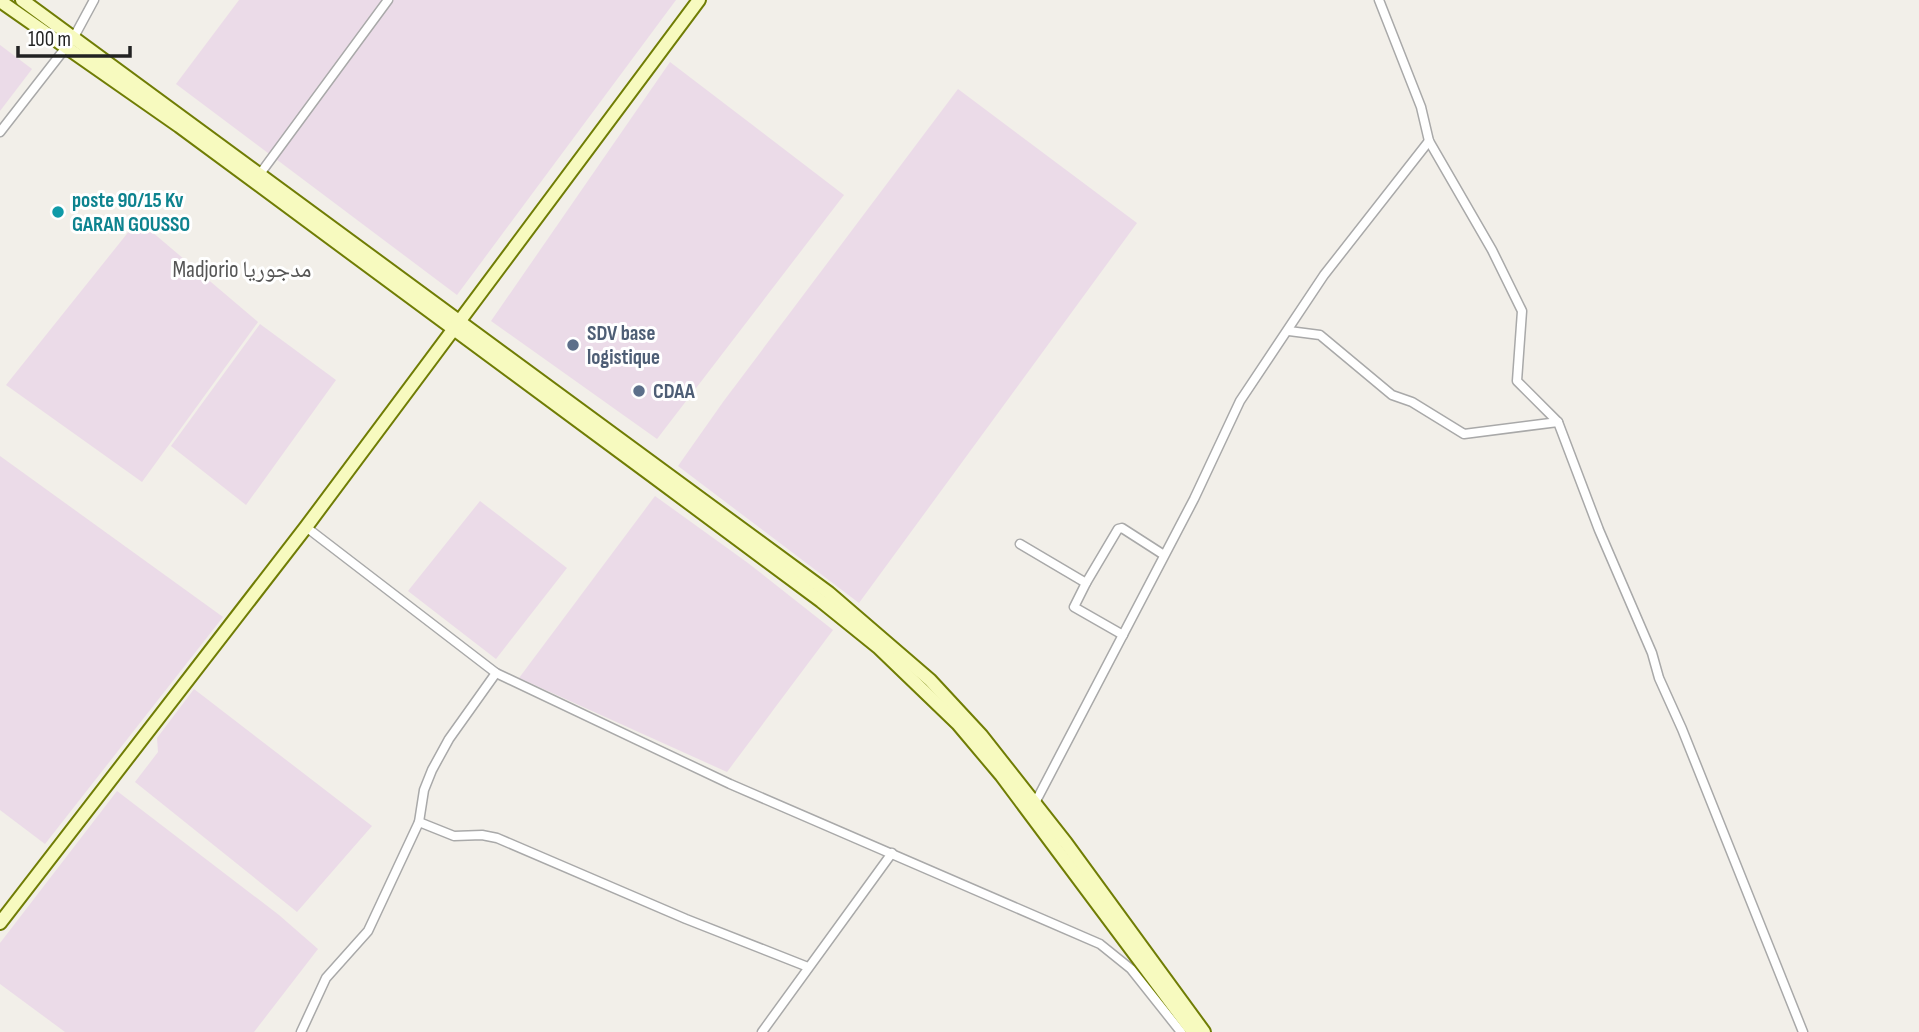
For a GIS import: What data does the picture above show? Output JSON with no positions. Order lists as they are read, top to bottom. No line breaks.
{"districts":["Madjorio مدجوريا"],"places":["poste 90/15 Kv GARAN GOUSSO","SDV base logistique","CDAA"],"scale_bar":"100 m"}
